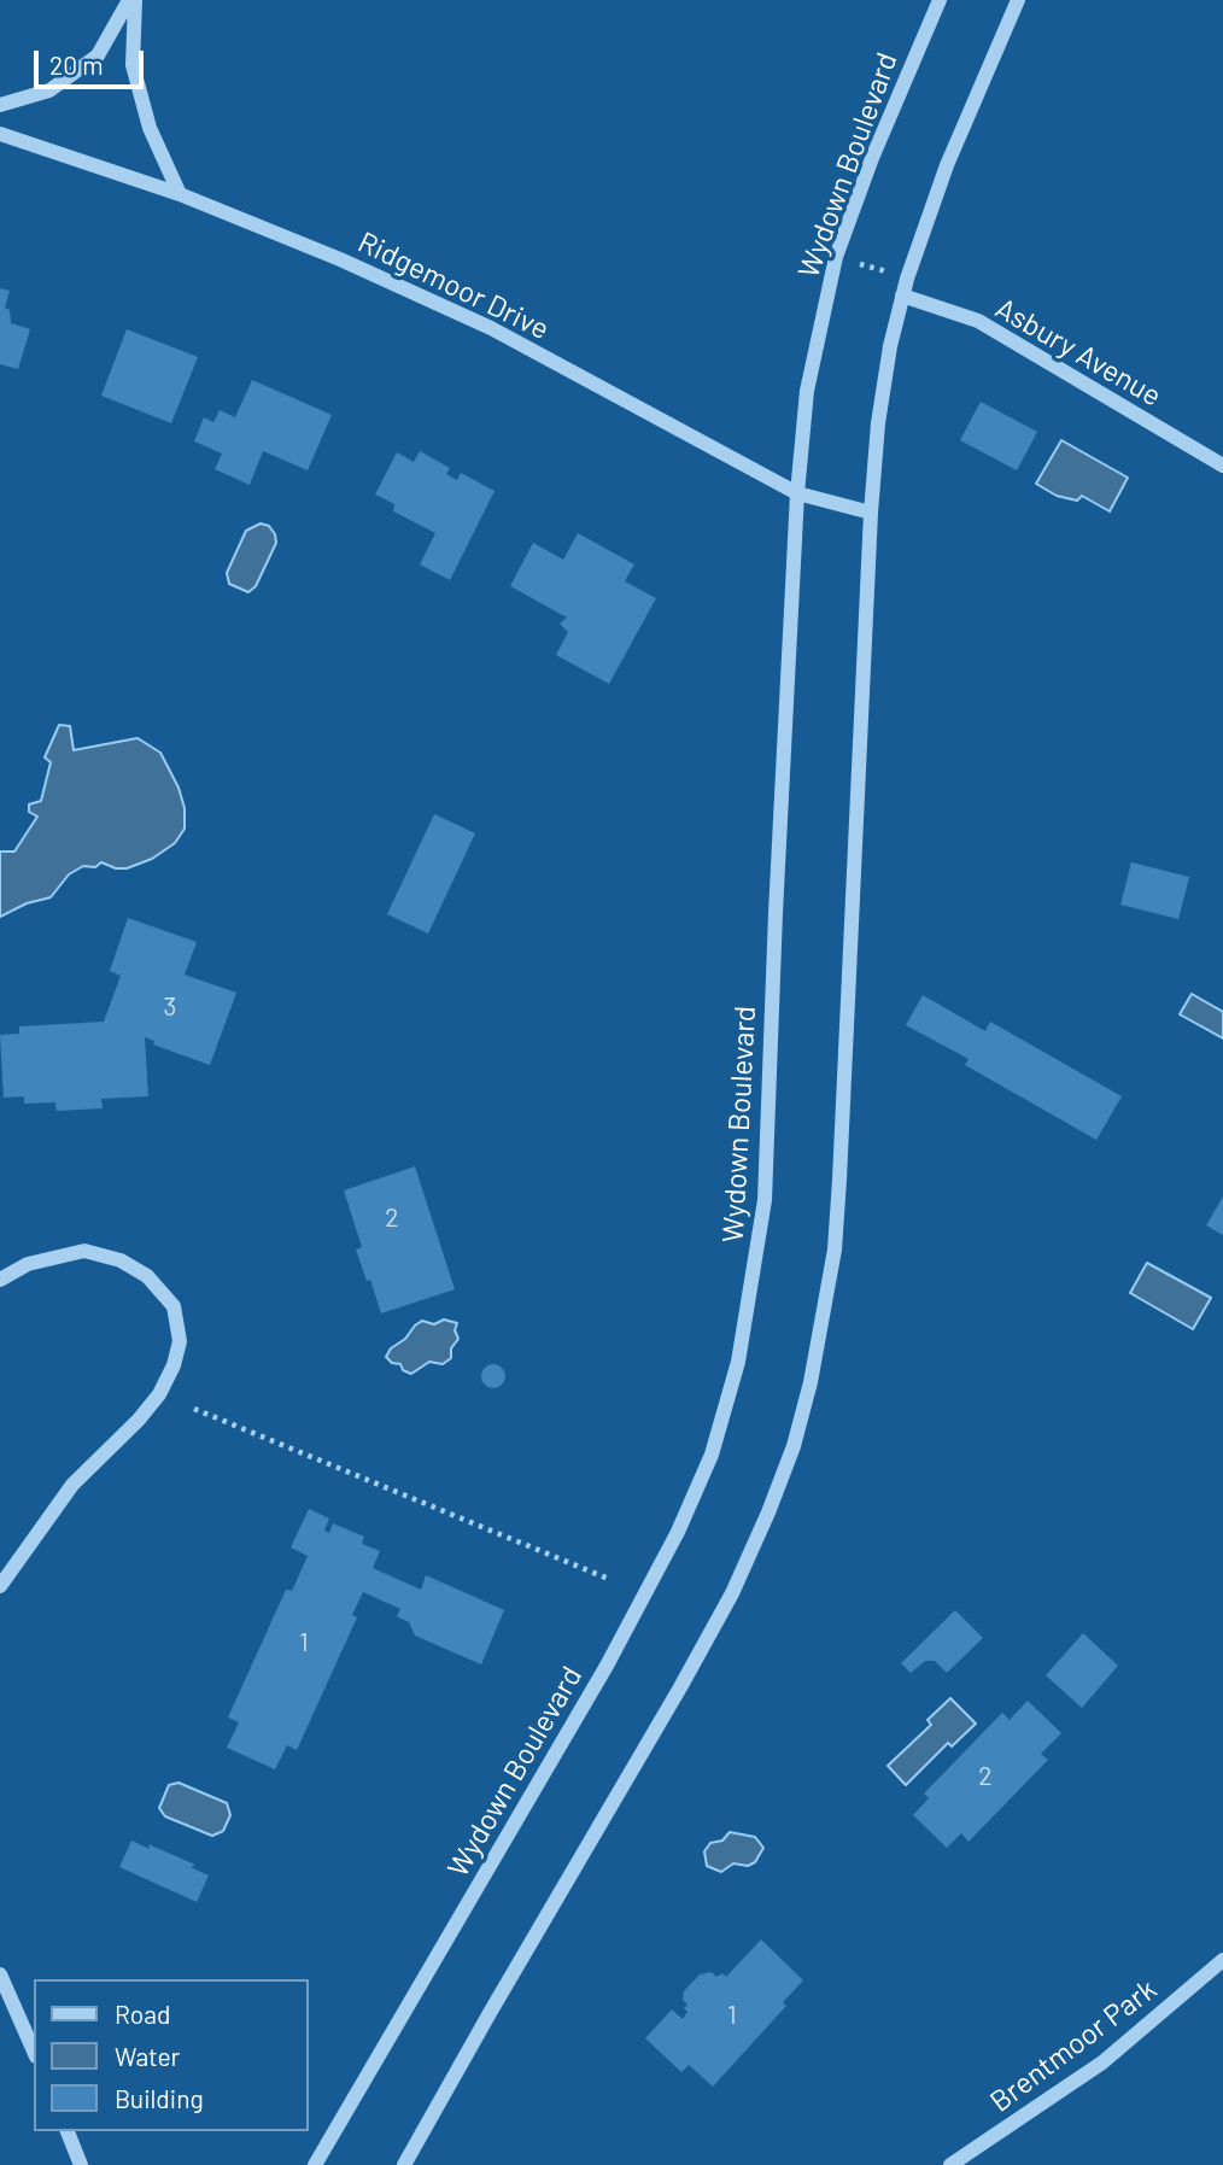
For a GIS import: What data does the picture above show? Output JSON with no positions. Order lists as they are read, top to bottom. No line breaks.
{"streets":{"street":["Wydown Boulevard","Ridgemoor Drive","Asbury Avenue","Brentmoor Park"]},"crossings":[["Wydown Boulevard","Ridgemoor Drive"]],"house_numbers":["3","2","1","2","1"],"legend":["Road","Water","Building"],"scale_bar":"20 m"}
